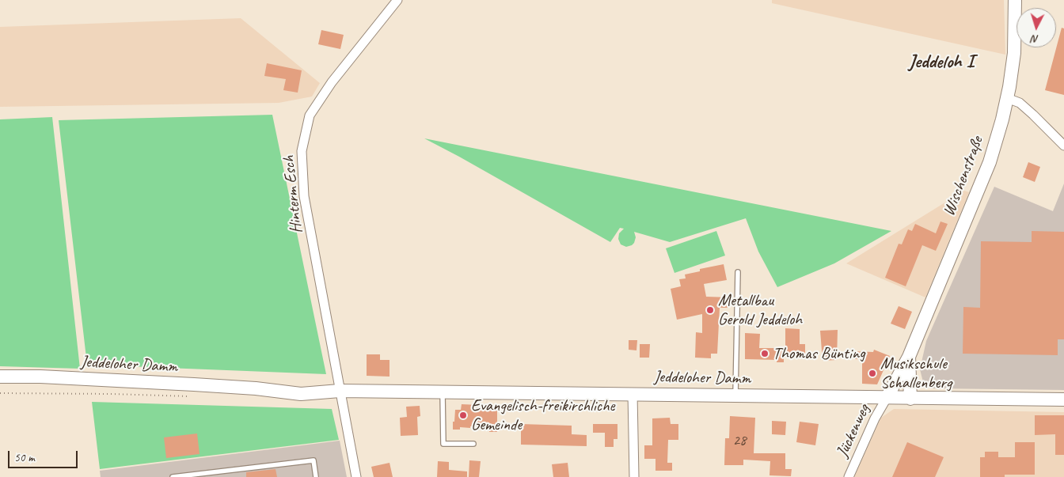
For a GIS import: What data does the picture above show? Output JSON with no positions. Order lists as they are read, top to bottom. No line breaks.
{"streets":{"main road":["Wischenstraße","Jeddeloher Damm"],"street":["Hinterm Esch","Jückenweg"]},"crossings":[["Wischenstraße","Jeddeloher Damm"],["Wischenstraße","Jückenweg"],["Hinterm Esch","Jeddeloher Damm"],["Jeddeloher Damm","Jückenweg"]],"districts":["Jeddeloh I"],"places":["Metallbau Gerold Jeddeloh","Thomas Bünting","Musikschule Schallenberg","Evangelisch-freikirchliche Gemeinde"],"house_numbers":["28"],"scale_bar":"50 m","north":"bottom"}
